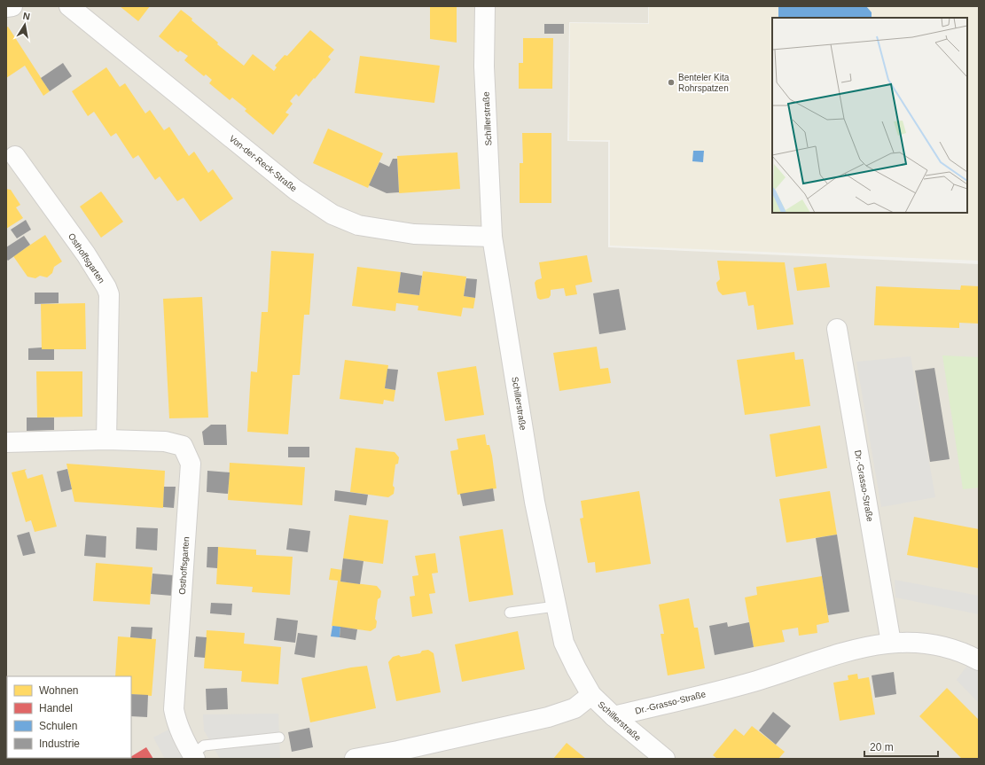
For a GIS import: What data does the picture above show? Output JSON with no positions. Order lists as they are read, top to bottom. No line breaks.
{"streets":{"street":["Schillerstraße","Von-der-Reck-Straße","Osthoffsgarten","Dr.-Grasso-Straße"]},"crossings":[["Schillerstraße","Von-der-Reck-Straße"],["Schillerstraße","Dr.-Grasso-Straße"]],"places":["Benteler Kita Rohrspatzen"],"legend":["Wohnen","Handel","Schulen","Industrie"],"scale_bar":"20 m","north":"top"}
